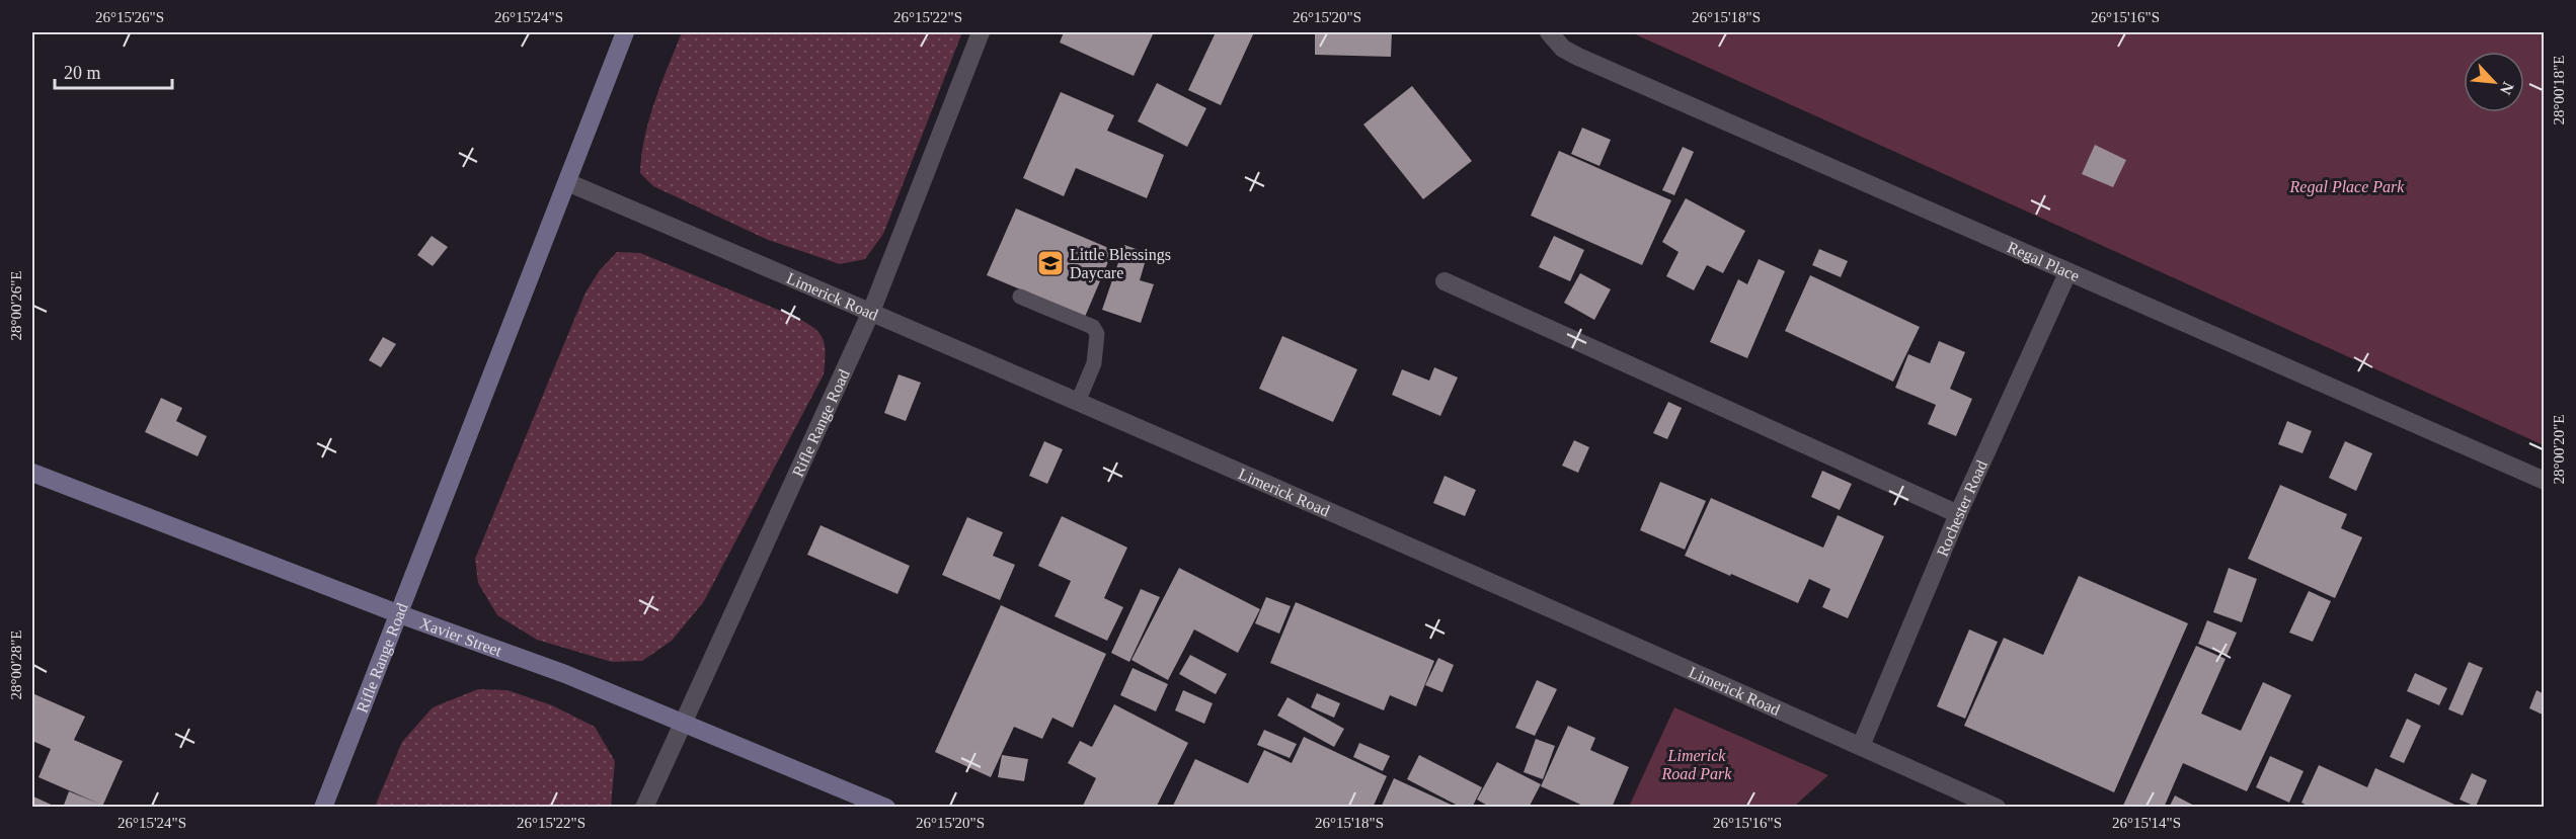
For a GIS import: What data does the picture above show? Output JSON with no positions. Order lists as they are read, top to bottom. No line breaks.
{"streets":{"main road":["Rifle Range Road","Xavier Street"],"street":["Regal Place","Limerick Road","Rochester Road"]},"crossings":[["Regal Place","Rochester Road"],["Limerick Road","Rifle Range Road"],["Limerick Road","Rochester Road"],["Rifle Range Road","Xavier Street"]],"parks":["Regal Place Park","Limerick Road Park"],"places":{"school or university":["Little Blessings Daycare"]},"scale_bar":"20 m","north":"bottom right","coordinates":["26°15'26\"S","26°15'24\"S","26°15'22\"S","26°15'20\"S","26°15'18\"S","26°15'16\"S","28°00'18\"E","28°00'26\"E","28°00'20\"E","28°00'28\"E","26°15'14\"S"]}
